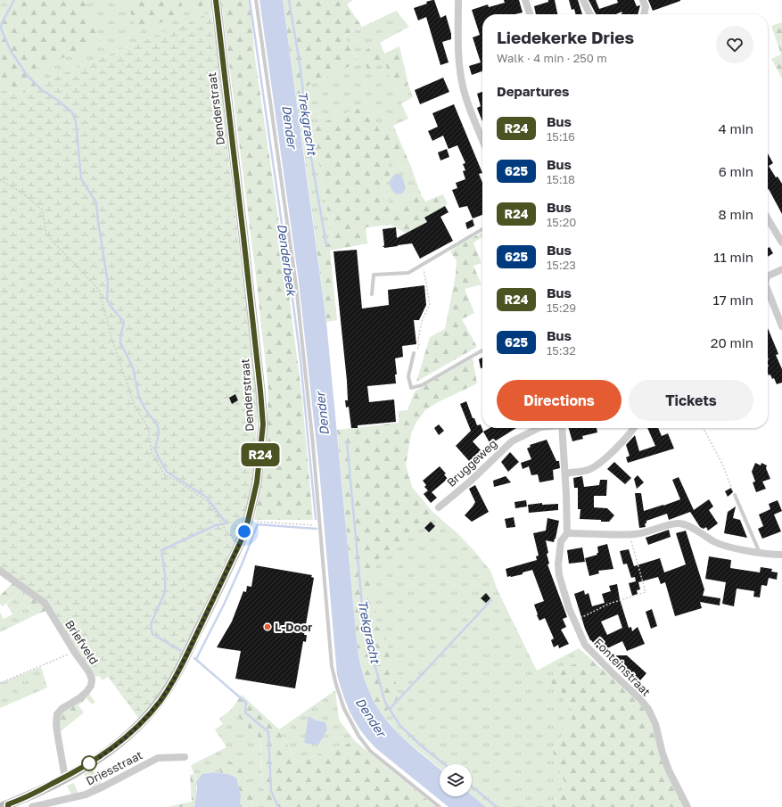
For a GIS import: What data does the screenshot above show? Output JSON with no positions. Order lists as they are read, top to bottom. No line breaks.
{"streets":{"street":["Denderstraat","Bruggeweg","Briefveld","Fonteinstraat","Driesstraat"]},"crossings":[["Denderstraat","Briefveld"]],"water":["Trekgracht","Dender","Denderbeek"],"places":["L-Door"],"lines":["bus line R24"],"page":{"on_map":"R24","heading":[["Liedekerke Dries","Walk · 4 min · 250 m"],"Departures"],"list":[{"mark":"R24","name":"Bus","note":"15:16","value":"4 min"},{"mark":"625","name":"Bus","note":"15:18","value":"6 min"},{"mark":"R24","name":"Bus","note":"15:20","value":"8 min"},{"mark":"625","name":"Bus","note":"15:23","value":"11 min"},{"mark":"R24","name":"Bus","note":"15:29","value":"17 min"},{"mark":"625","name":"Bus","note":"15:32","value":"20 min"}],"buttons":["Directions","Tickets"]}}
